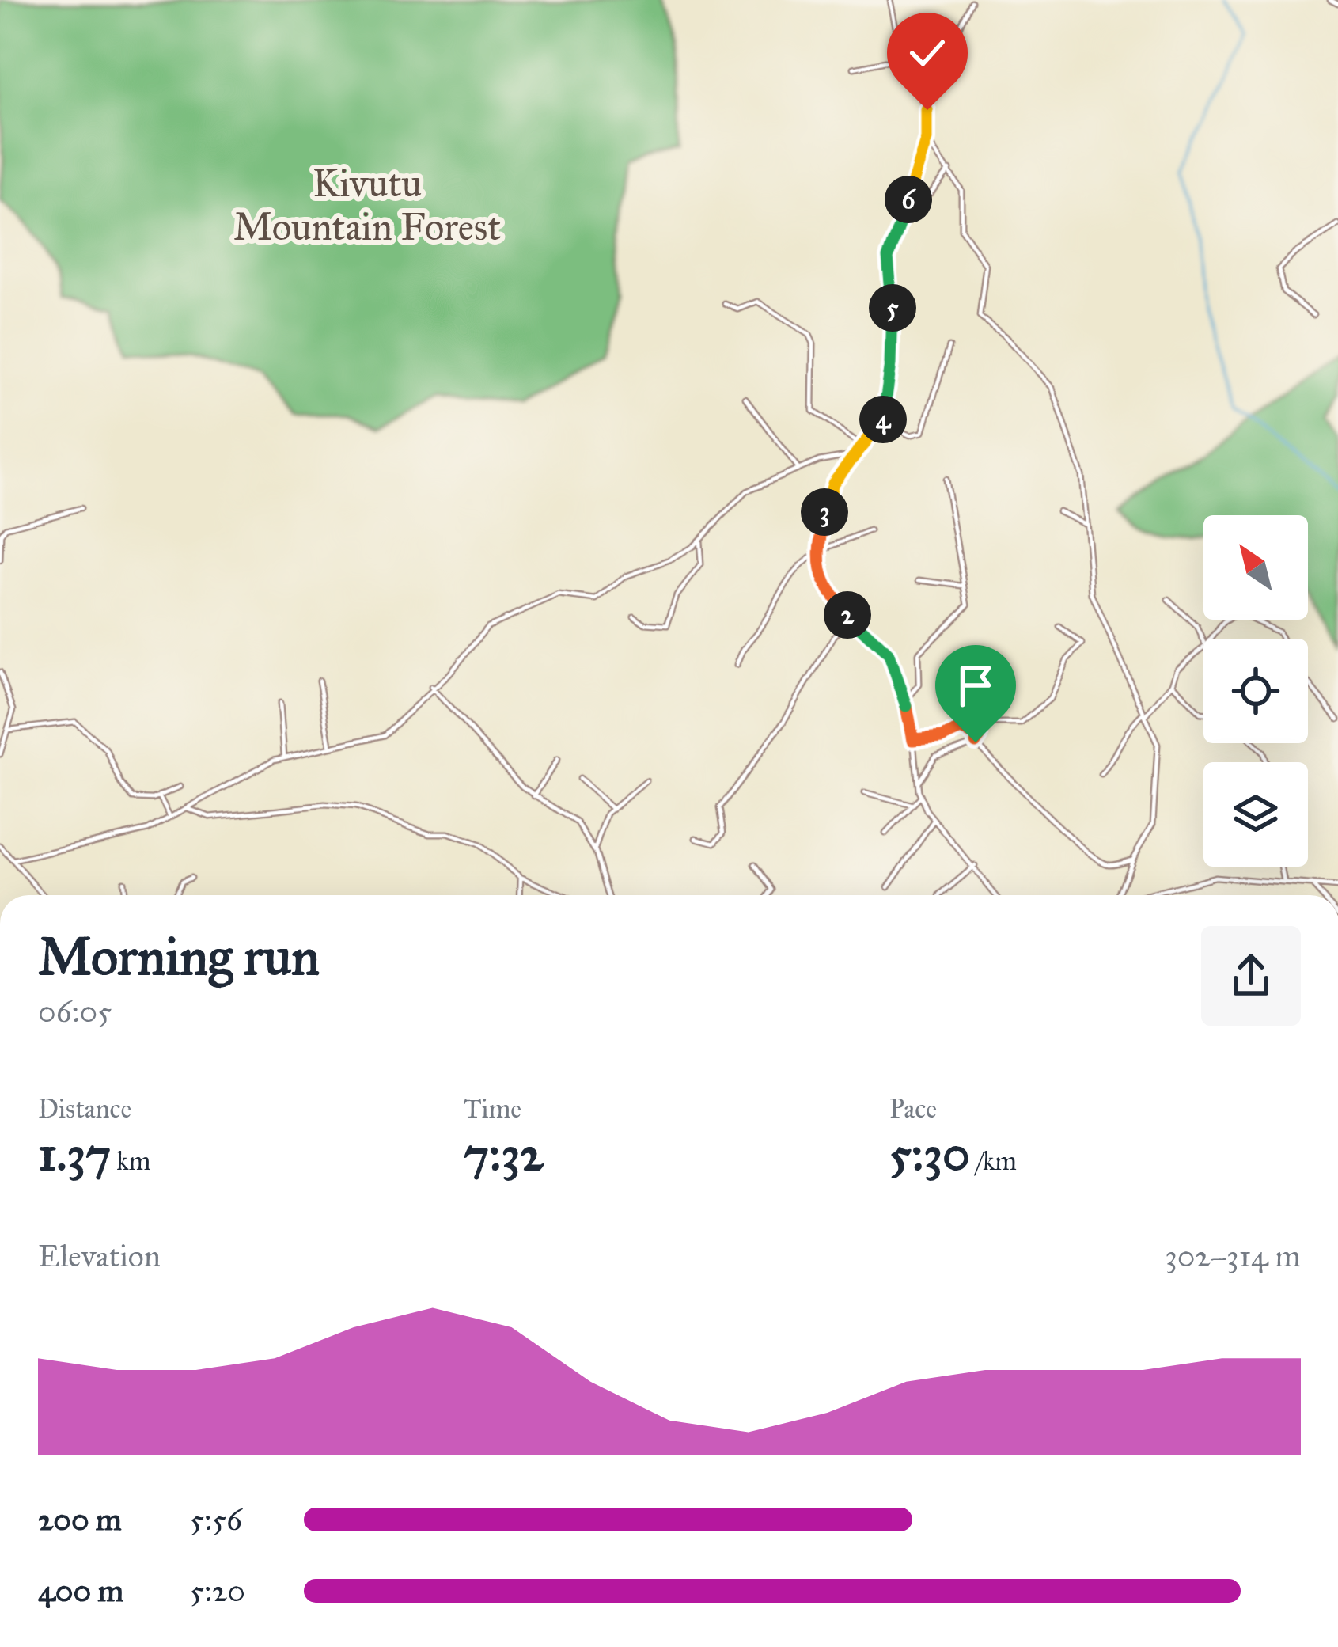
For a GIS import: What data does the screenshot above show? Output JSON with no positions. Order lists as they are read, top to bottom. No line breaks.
{"parks":["Kivutu Mountain Forest"],"north":"top left","page":{"pins":["6","5","4","3","2"],"heading":["Morning run","06:05"],"stats":[["Distance","1.37 km"],["Time","7:32"],["Pace","5:30 /km"]],"chart":["Elevation","302–314 m"],"list":[{"name":"200 m","note":"5:56"},{"name":"400 m","note":"5:20"}]}}
